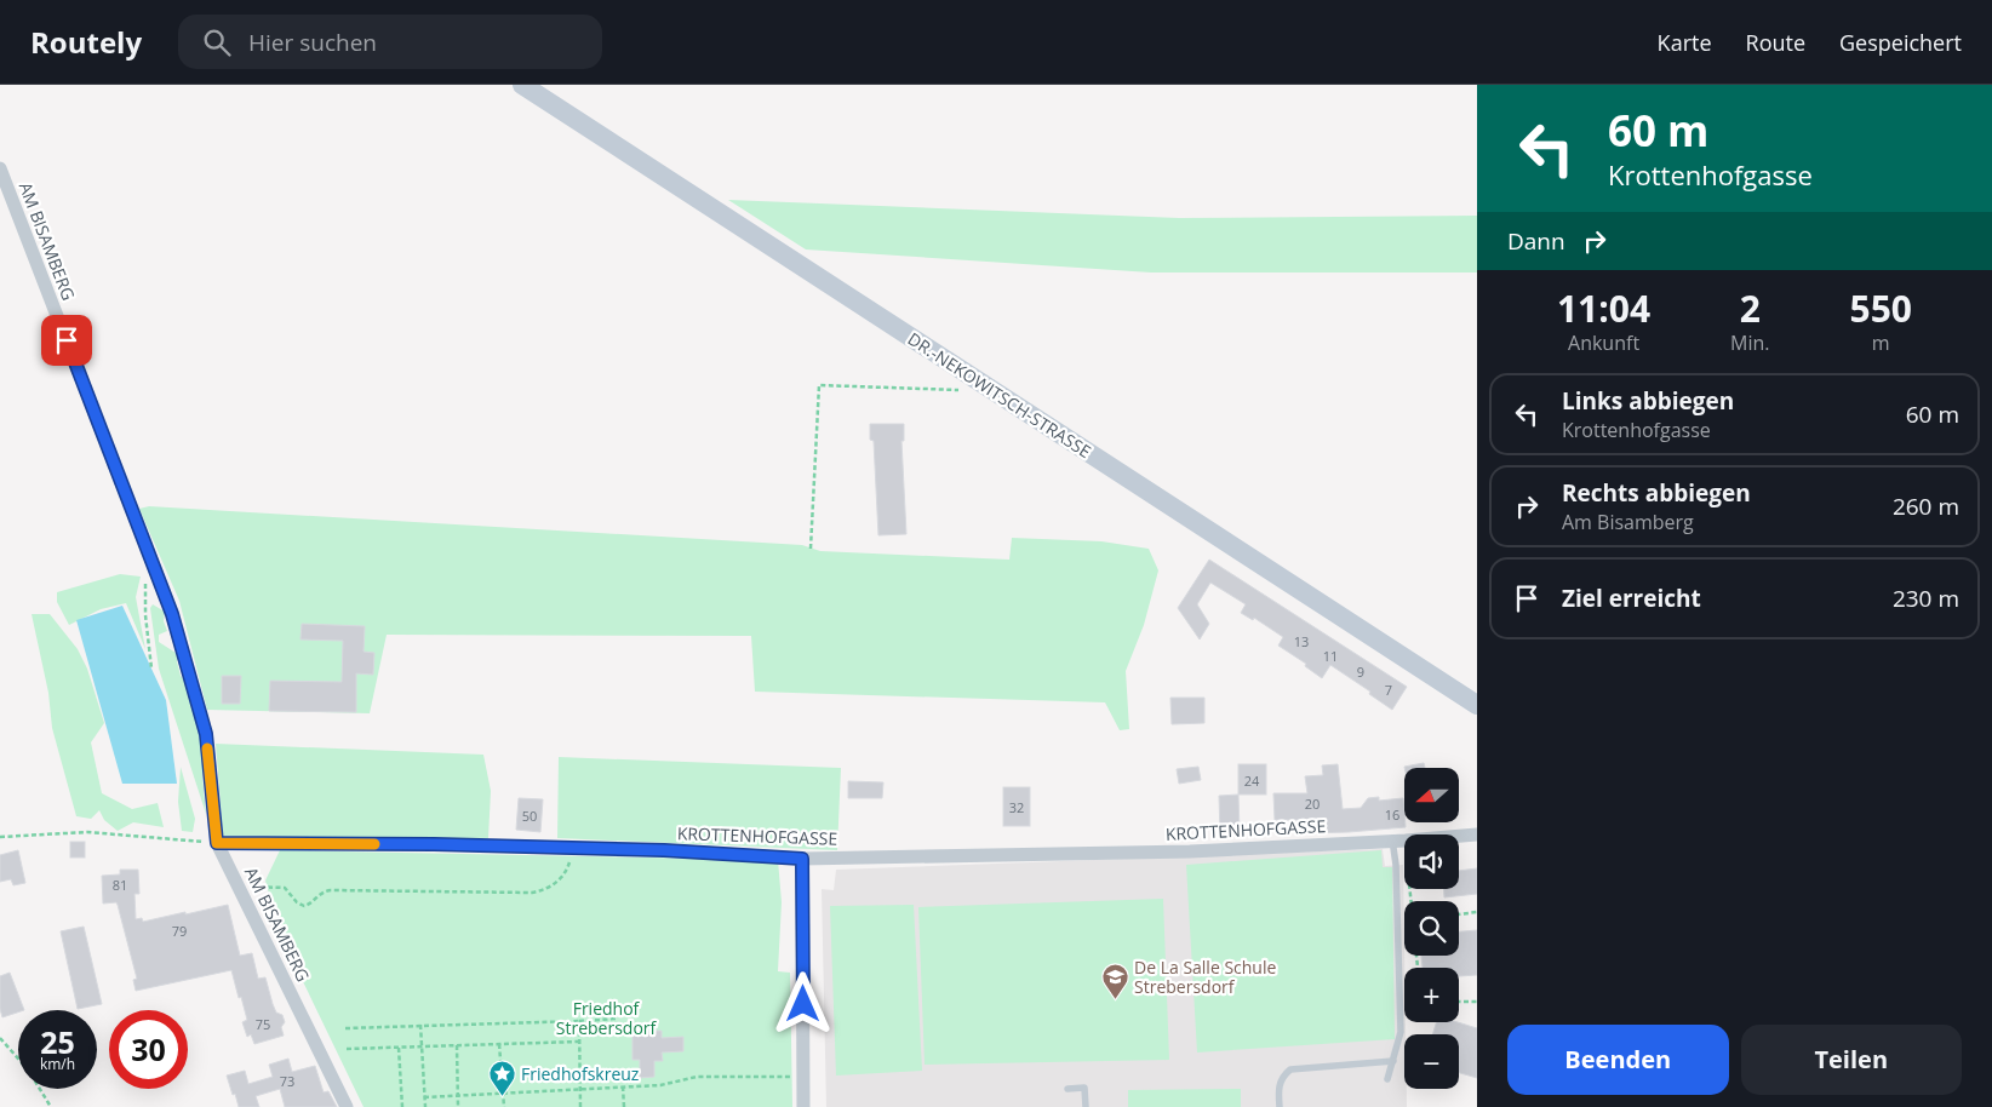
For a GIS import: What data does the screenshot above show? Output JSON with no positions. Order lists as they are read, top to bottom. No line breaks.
{"streets":{"main road":["DR.-NEKOWITSCH-STRASSE"],"street":["AM BISAMBERG","KROTTENHOFGASSE"]},"crossings":[["AM BISAMBERG","KROTTENHOFGASSE"]],"parks":["Friedhof Strebersdorf"],"places":{"school or university":["De La Salle Schule Strebersdorf"],"place":["Friedhofskreuz"]},"house_numbers":["13","11","9","7","24","20","32","16","50","81","79","75","73"],"north":"left","page":{"header":"Routely","search":"Hier suchen","nav":["Karte","Route","Gespeichert"],"turn":["60 m","Krottenhofgasse"],"then":"Dann","eta":["11:04","Ankunft","2","Min.","550","m"],"list":[{"name":"Links abbiegen","note":"Krottenhofgasse","value":"60 m"},{"name":"Rechts abbiegen","note":"Am Bisamberg","value":"260 m"},{"name":"Ziel erreicht","value":"230 m"}],"map_buttons":["+","−"],"speed":"25 km/h","limit":"30","buttons":["Beenden","Teilen"]}}
